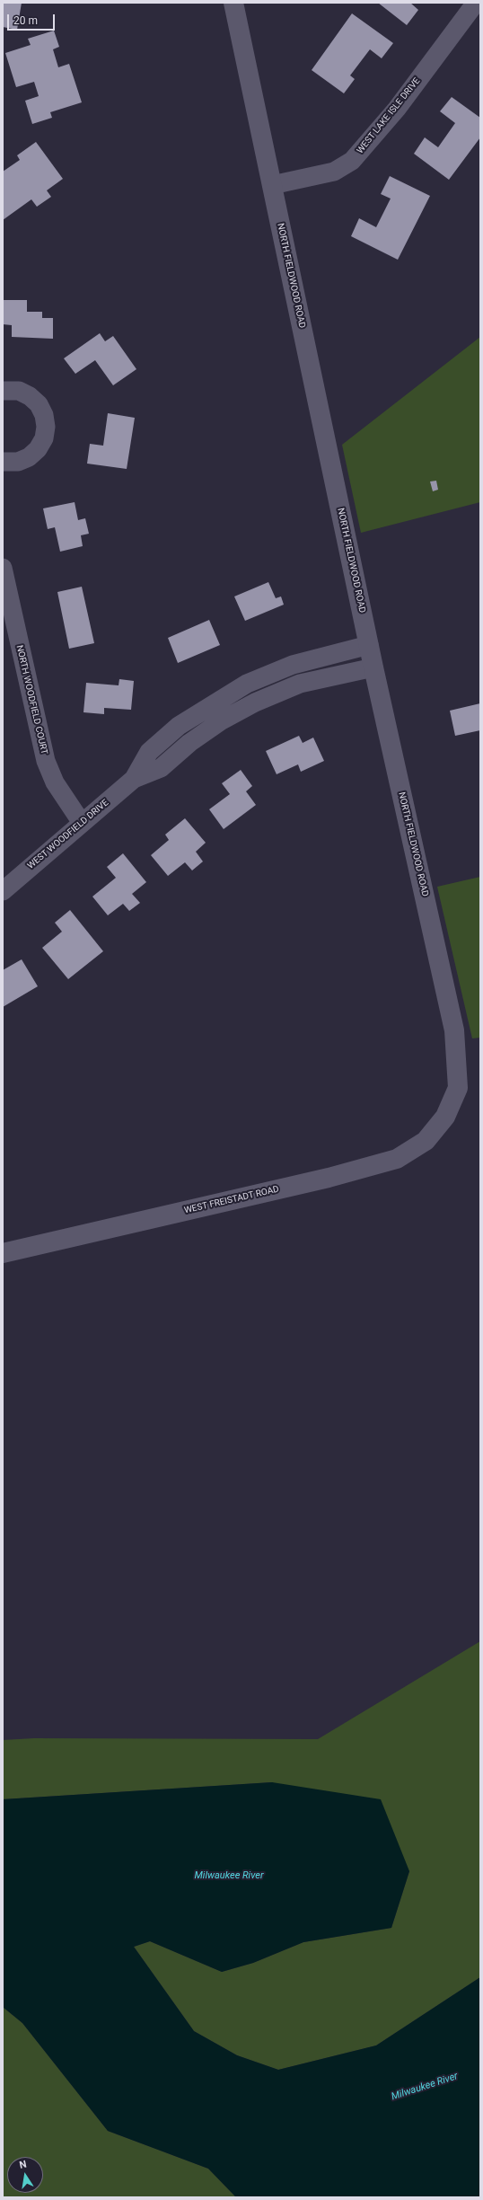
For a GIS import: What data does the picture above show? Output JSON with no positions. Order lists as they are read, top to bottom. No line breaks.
{"streets":{"street":["WEST LAKE ISLE DRIVE","NORTH FIELDWOOD ROAD","NORTH WOODFIELD COURT","WEST WOODFIELD DRIVE","WEST FREISTADT ROAD"]},"crossings":[["WEST LAKE ISLE DRIVE","NORTH FIELDWOOD ROAD"],["NORTH FIELDWOOD ROAD","WEST WOODFIELD DRIVE"],["NORTH FIELDWOOD ROAD","WEST FREISTADT ROAD"],["NORTH WOODFIELD COURT","WEST WOODFIELD DRIVE"]],"water":["Milwaukee River"],"scale_bar":"20 m","north":"top"}
